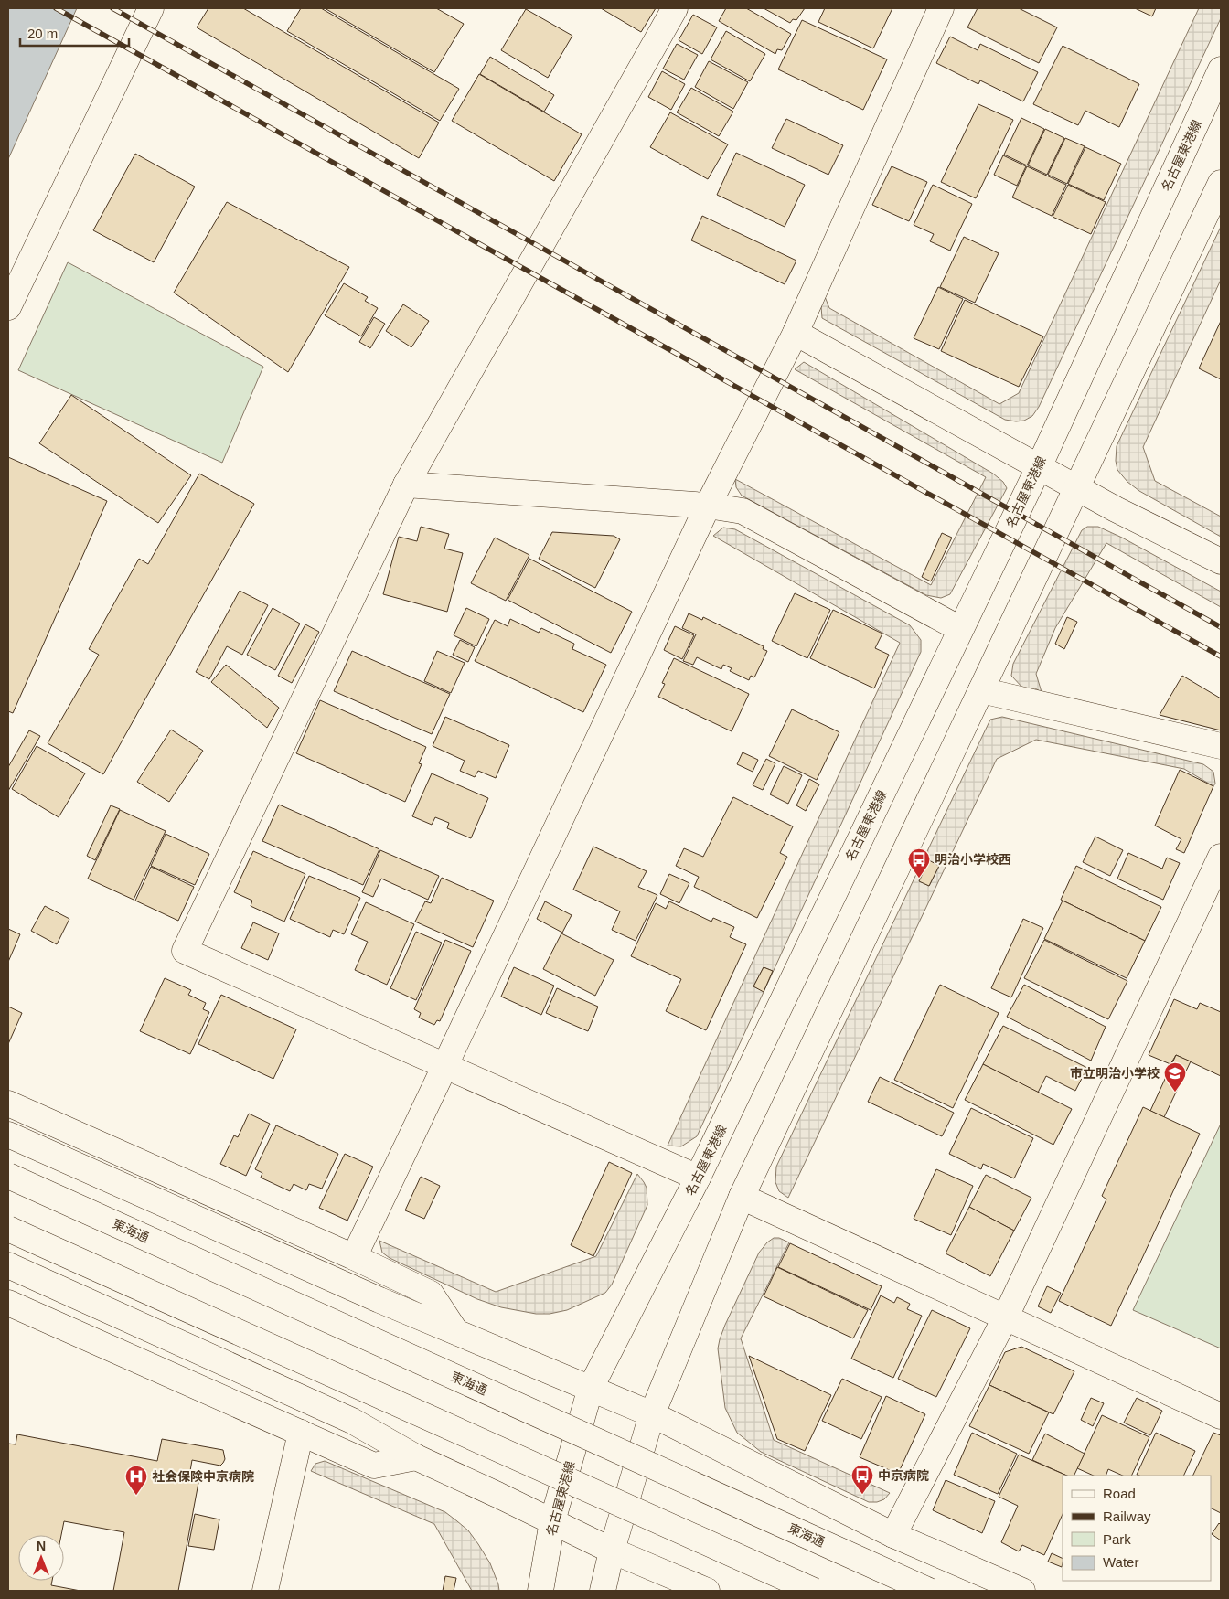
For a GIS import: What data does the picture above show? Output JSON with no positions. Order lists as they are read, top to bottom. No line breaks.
{"streets":{"street":["名古屋東港線","東海通"]},"places":{"bus stop":["明治小学校西","中京病院"],"school or university":["市立明治小学校"],"hospital":["社会保険中京病院"]},"legend":["Road","Railway","Park","Water"],"scale_bar":"20 m","north":"top"}
